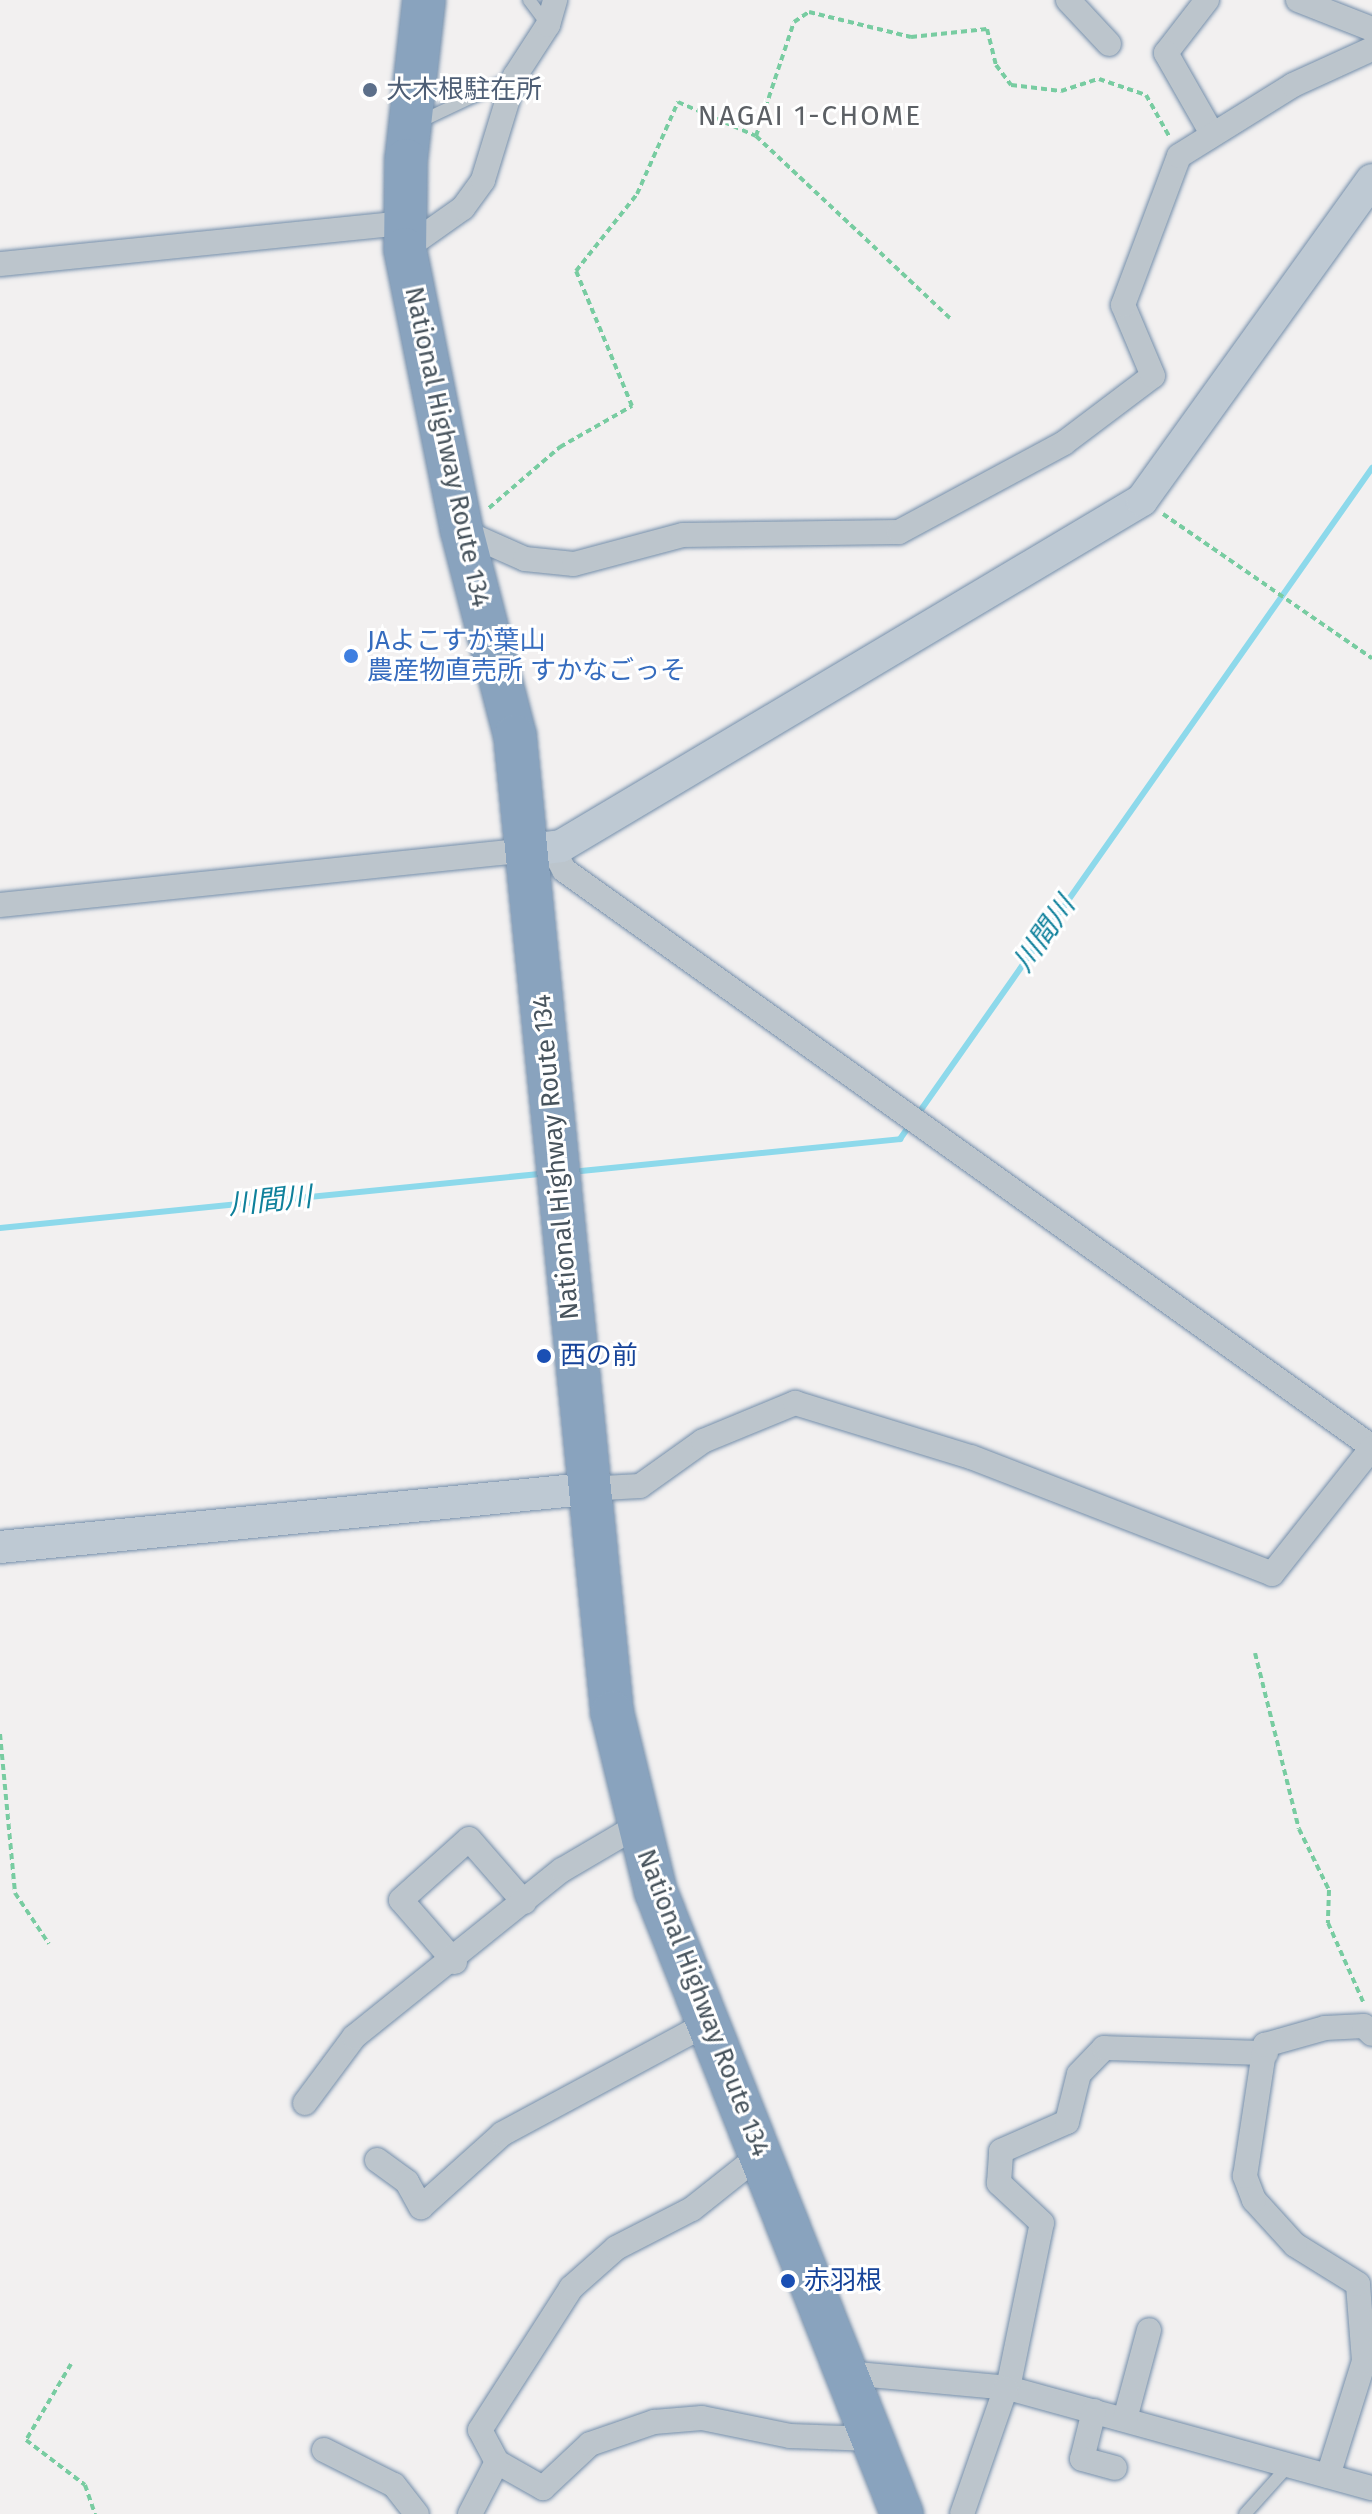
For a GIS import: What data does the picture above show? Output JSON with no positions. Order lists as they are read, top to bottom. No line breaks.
{"streets":{"highway":["National Highway Route 134"]},"districts":["NAGAI 1-CHOME"],"water":["川間川"],"places":["大木根駐在所","JAよこすか葉山 農産物直売所 すかなごっそ","西の前","赤羽根"]}
